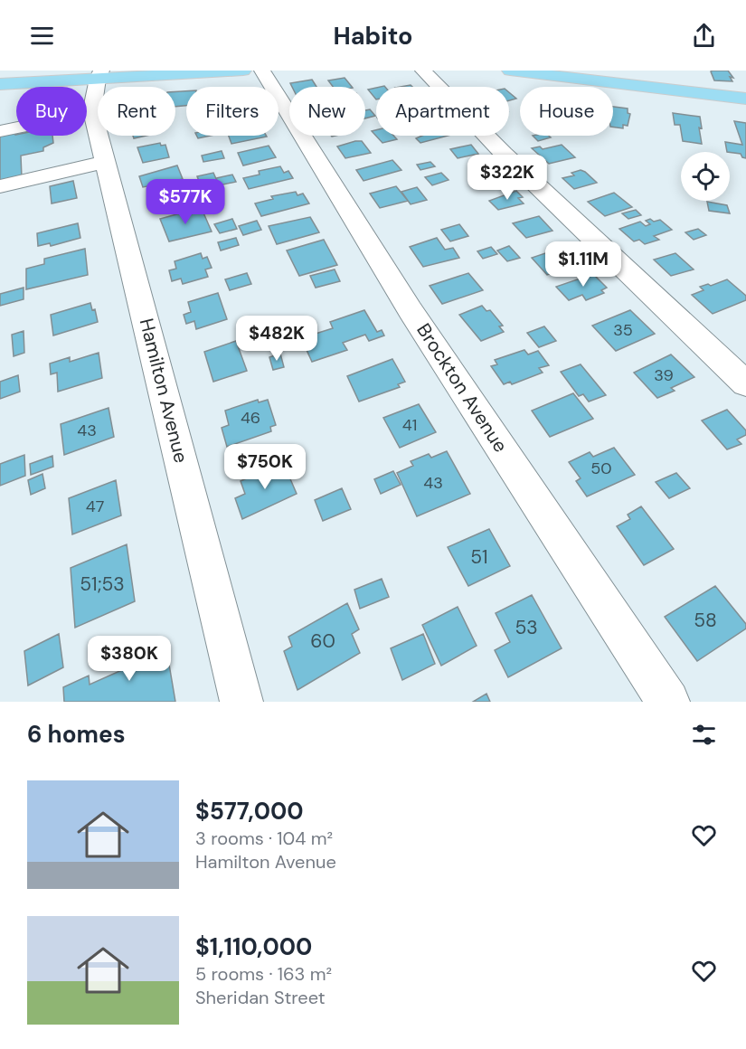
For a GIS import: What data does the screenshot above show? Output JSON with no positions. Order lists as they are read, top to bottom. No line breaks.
{"streets":{"street":["Brockton Avenue","Hamilton Avenue"]},"house_numbers":["35","39","46","41","43","50","43","47","51","51;53","58","53","60"],"page":{"header":"Habito","chip":["Buy","Rent","Filters","New","Apartment","House"],"price":["$322K","$577K","$1.11M","$482K","$750K","$380K"],"heading":"6 homes","list":[{"name":"$577,000","note":"3 rooms · 104 m² · Hamilton Avenue"},{"name":"$1,110,000","note":"5 rooms · 163 m² · Sheridan Street"}]}}
